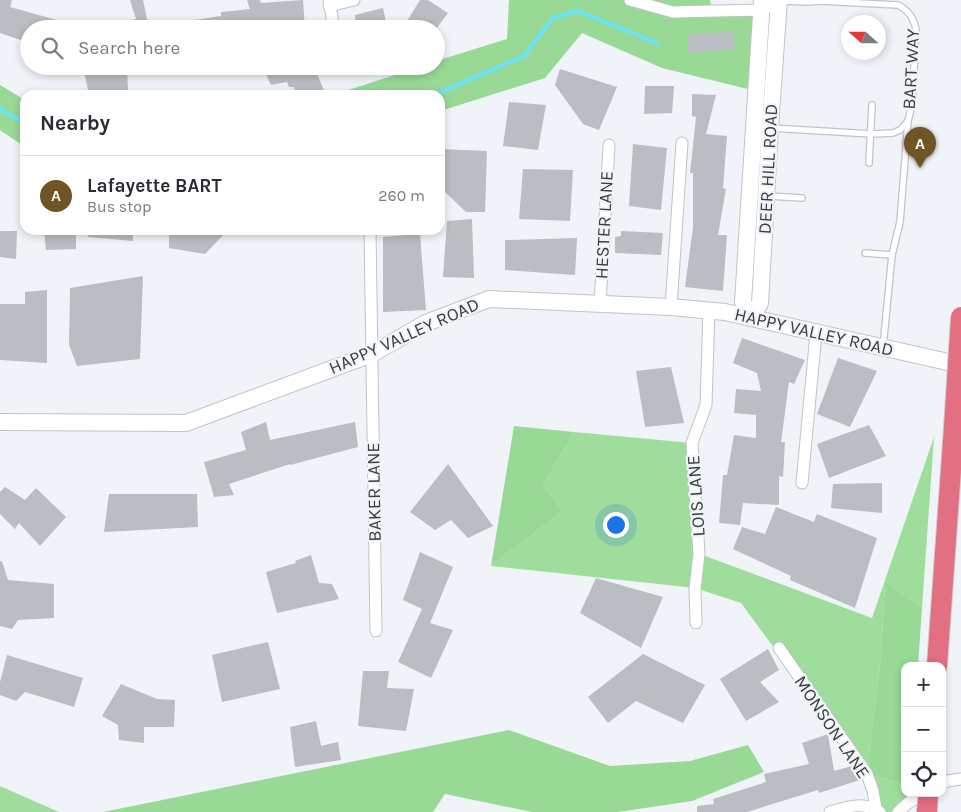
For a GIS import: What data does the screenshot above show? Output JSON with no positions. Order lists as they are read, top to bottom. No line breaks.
{"streets":{"street":["DEER HILL ROAD","HESTER LANE","HAPPY VALLEY ROAD","BAKER LANE","LOIS LANE","MONSON LANE"],"lane":["BART WAY"]},"crossings":[["BART WAY","DEER HILL ROAD"],["DEER HILL ROAD","HAPPY VALLEY ROAD"],["HESTER LANE","HAPPY VALLEY ROAD"],["HAPPY VALLEY ROAD","BAKER LANE"],["HAPPY VALLEY ROAD","LOIS LANE"]],"north":"left","page":{"search":"Search here","heading":"Nearby","pins":"A","list":[{"mark":"A","name":"Lafayette BART","note":"Bus stop","value":"260 m"}],"map_buttons":["+","−"]}}
